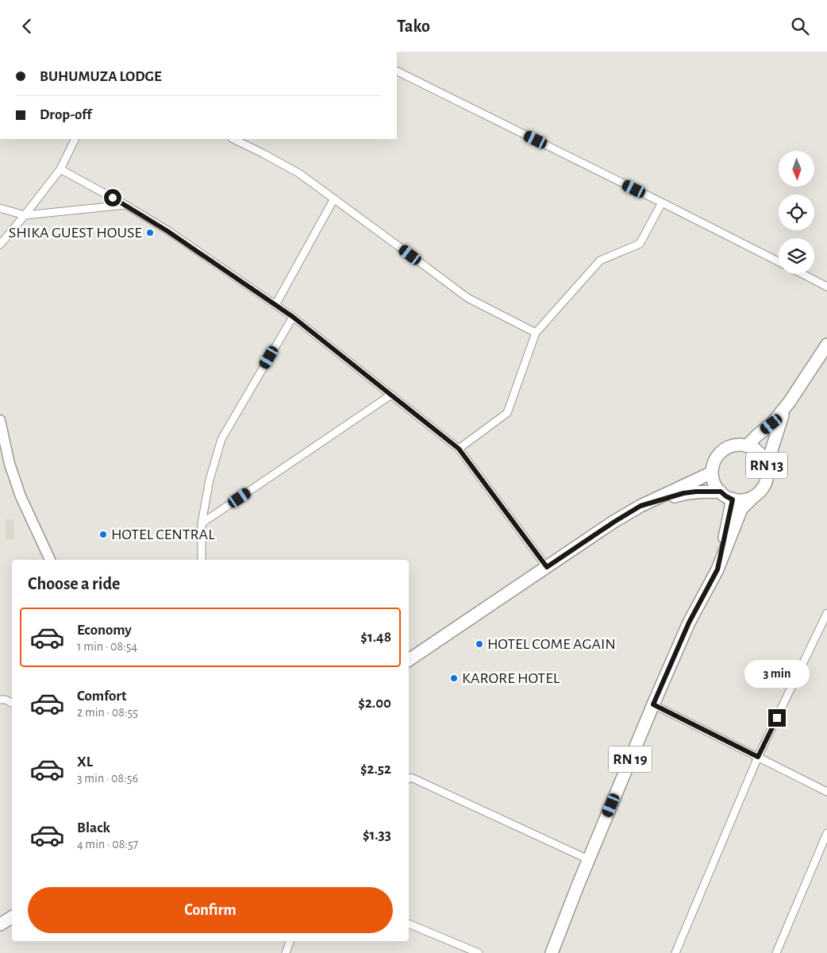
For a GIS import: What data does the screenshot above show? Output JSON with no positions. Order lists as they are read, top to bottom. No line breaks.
{"streets":{"main road":["RN 13","RN 19"]},"crossings":[["RN 13","RN 19"]],"places":["SHIKA GUEST HOUSE","HOTEL CENTRAL","HOTEL COME AGAIN","KARORE HOTEL"],"north":"bottom","page":{"header":"Tako","banner":["BUHUMUZA LODGE","Drop-off"],"heading":"Choose a ride","list":[{"name":"Economy","note":"1 min · 08:54","value":"$1.48"},{"name":"Comfort","note":"2 min · 08:55","value":"$2.00"},{"name":"XL","note":"3 min · 08:56","value":"$2.52"},{"name":"Black","note":"4 min · 08:57","value":"$1.33"}],"bubble":"3 min","buttons":"Confirm"}}
